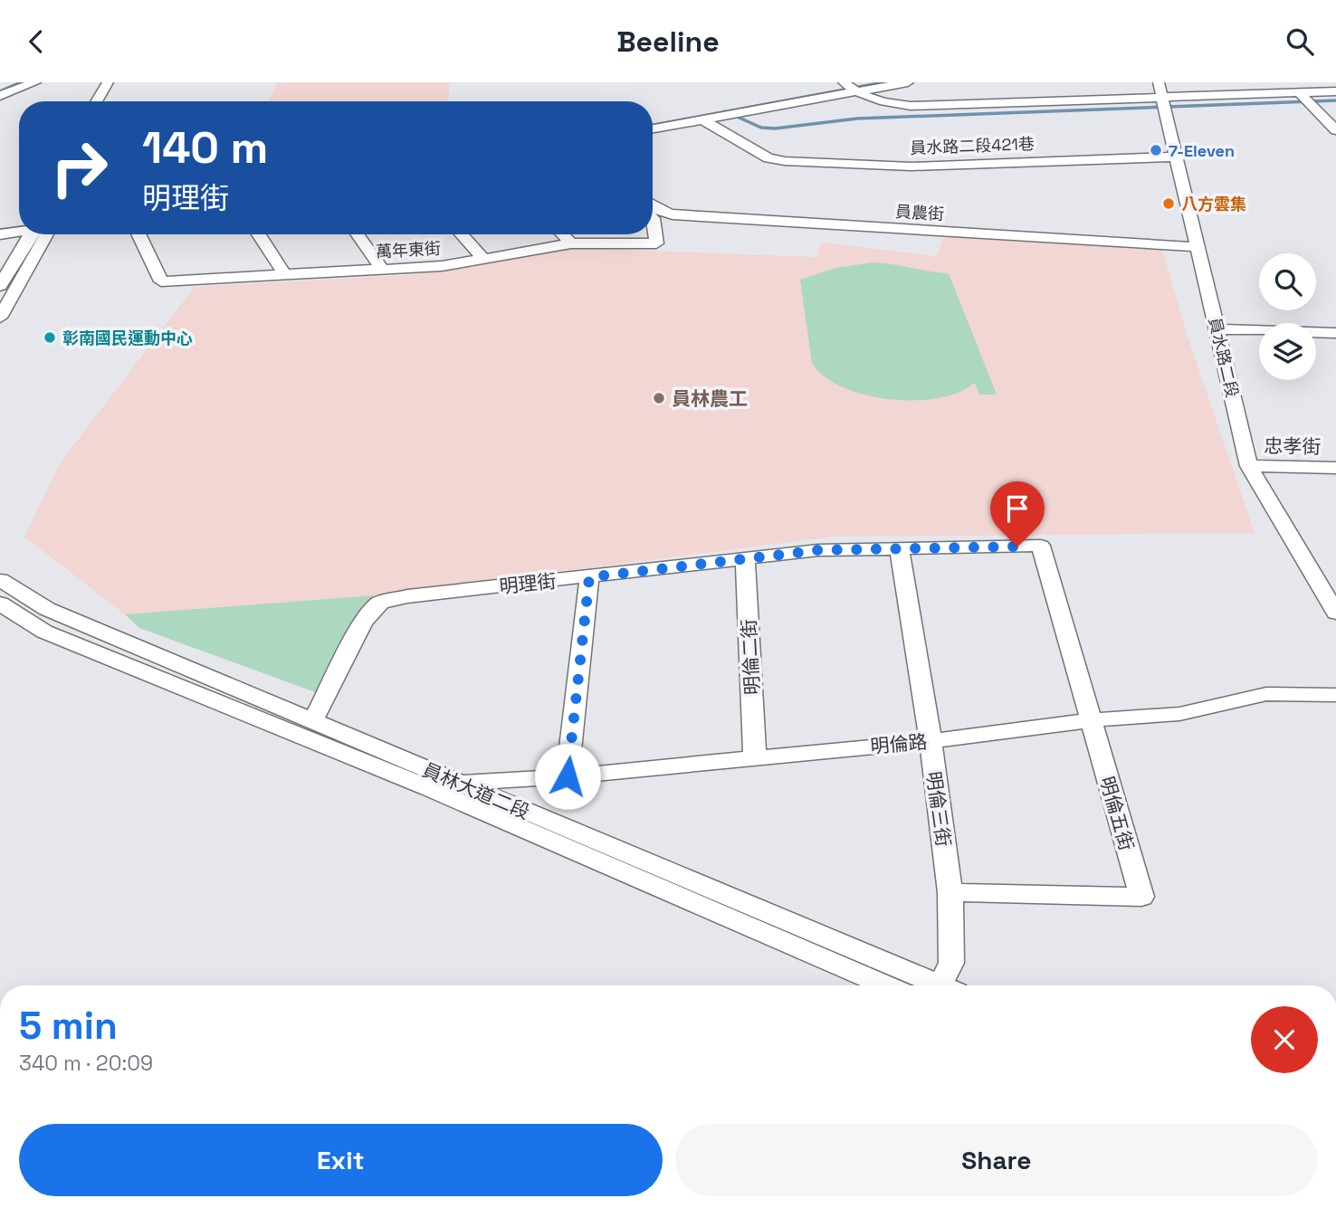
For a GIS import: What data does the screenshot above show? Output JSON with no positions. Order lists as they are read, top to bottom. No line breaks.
{"streets":{"street":["員水路二段421巷","員農街","萬年東街","員水路二段","忠孝街","明理街","明倫二街","明倫路","員林大道二段","明倫三街","明倫五街"]},"crossings":[["員水路二段421巷","員水路二段"],["員農街","員水路二段"],["員水路二段","忠孝街"],["明理街","明倫二街"],["明理街","員林大道二段"],["明理街","明倫三街"],["明理街","明倫五街"],["明倫二街","明倫路"],["明倫路","員林大道二段"],["明倫路","明倫三街"],["明倫路","明倫五街"],["明倫三街","明倫五街"]],"places":["7-Eleven","八方雲集","彰南國民運動中心","員林農工"],"page":{"header":"Beeline","turn":["140 m","明理街"],"heading":["5 min","340 m · 20:09"],"buttons":["Exit","Share"]}}
